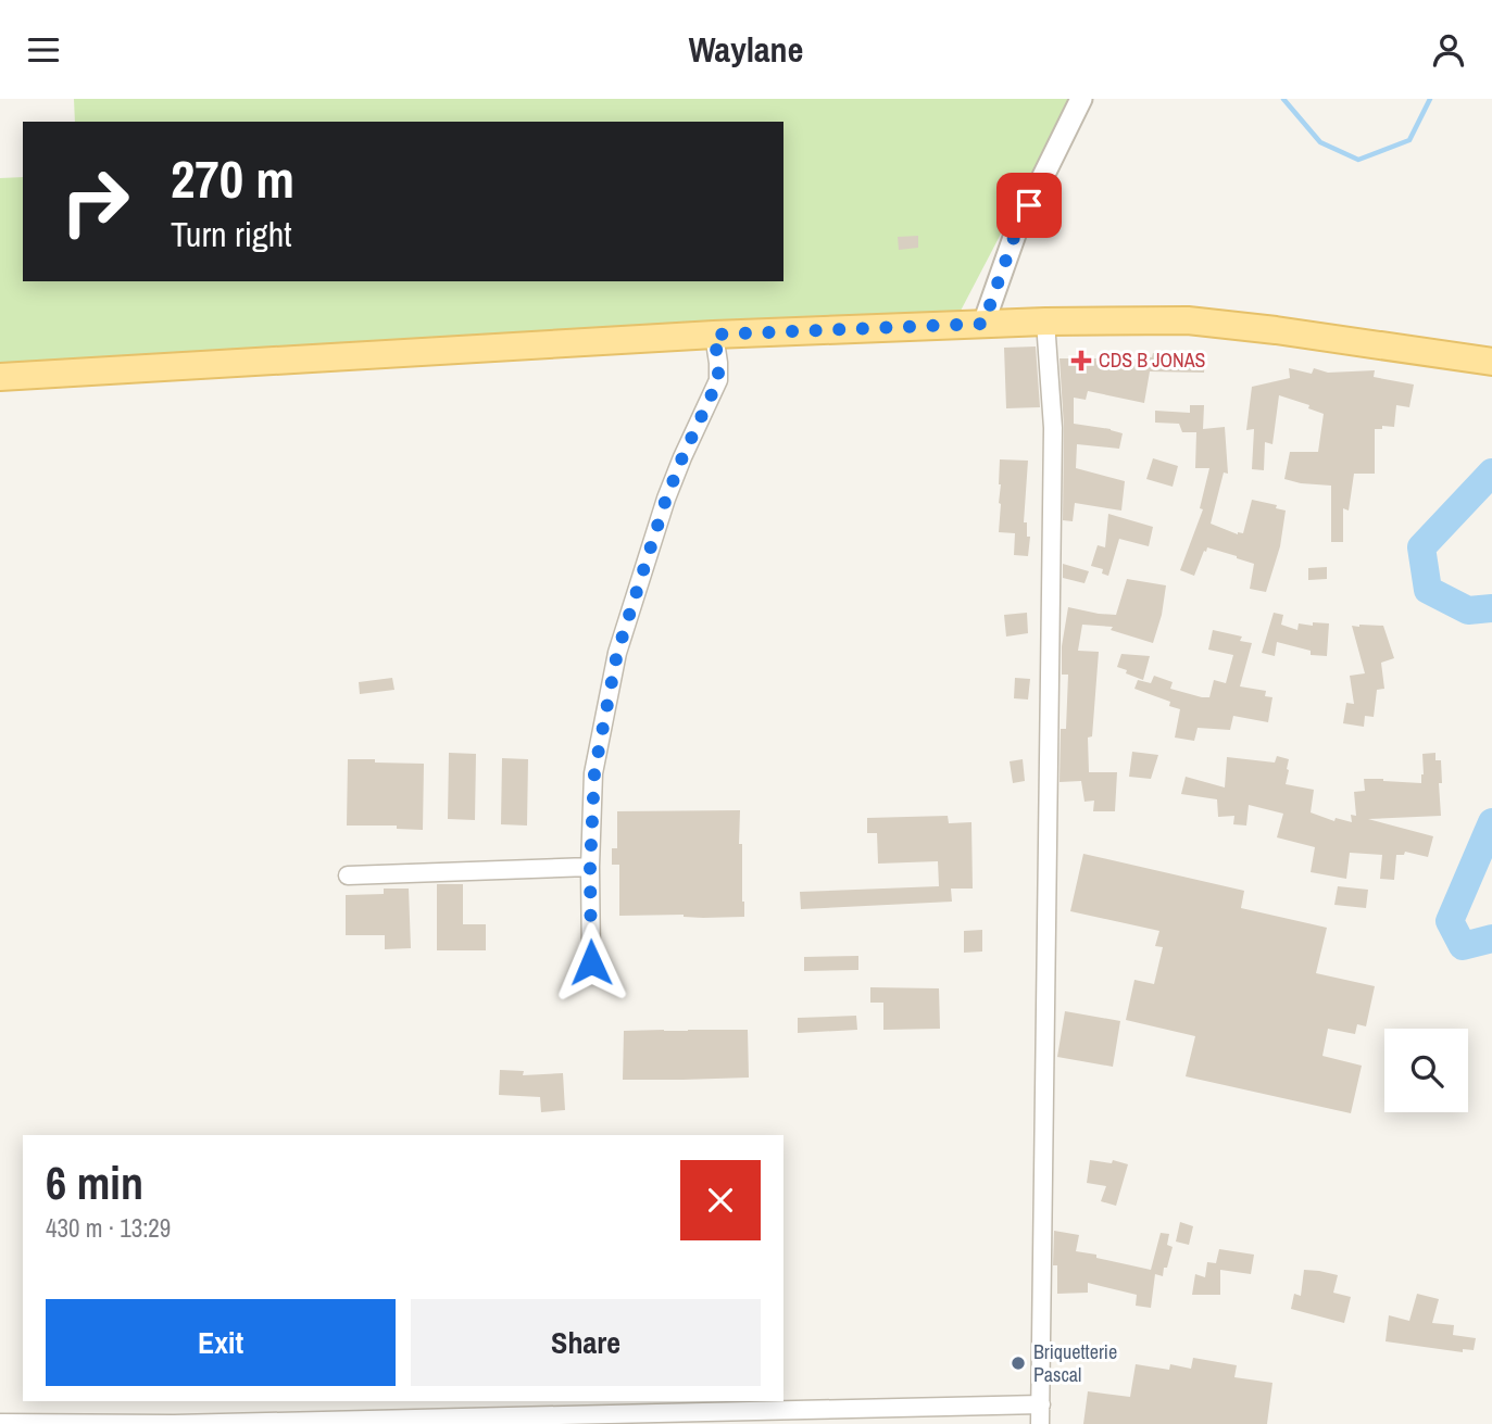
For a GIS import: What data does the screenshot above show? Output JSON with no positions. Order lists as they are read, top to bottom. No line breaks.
{"places":{"health":["CDS B JONAS"],"other":["Briquetterie Pascal"]},"page":{"header":"Waylane","turn":["270 m","Turn right"],"heading":["6 min","430 m · 13:29"],"buttons":["Exit","Share"]}}
